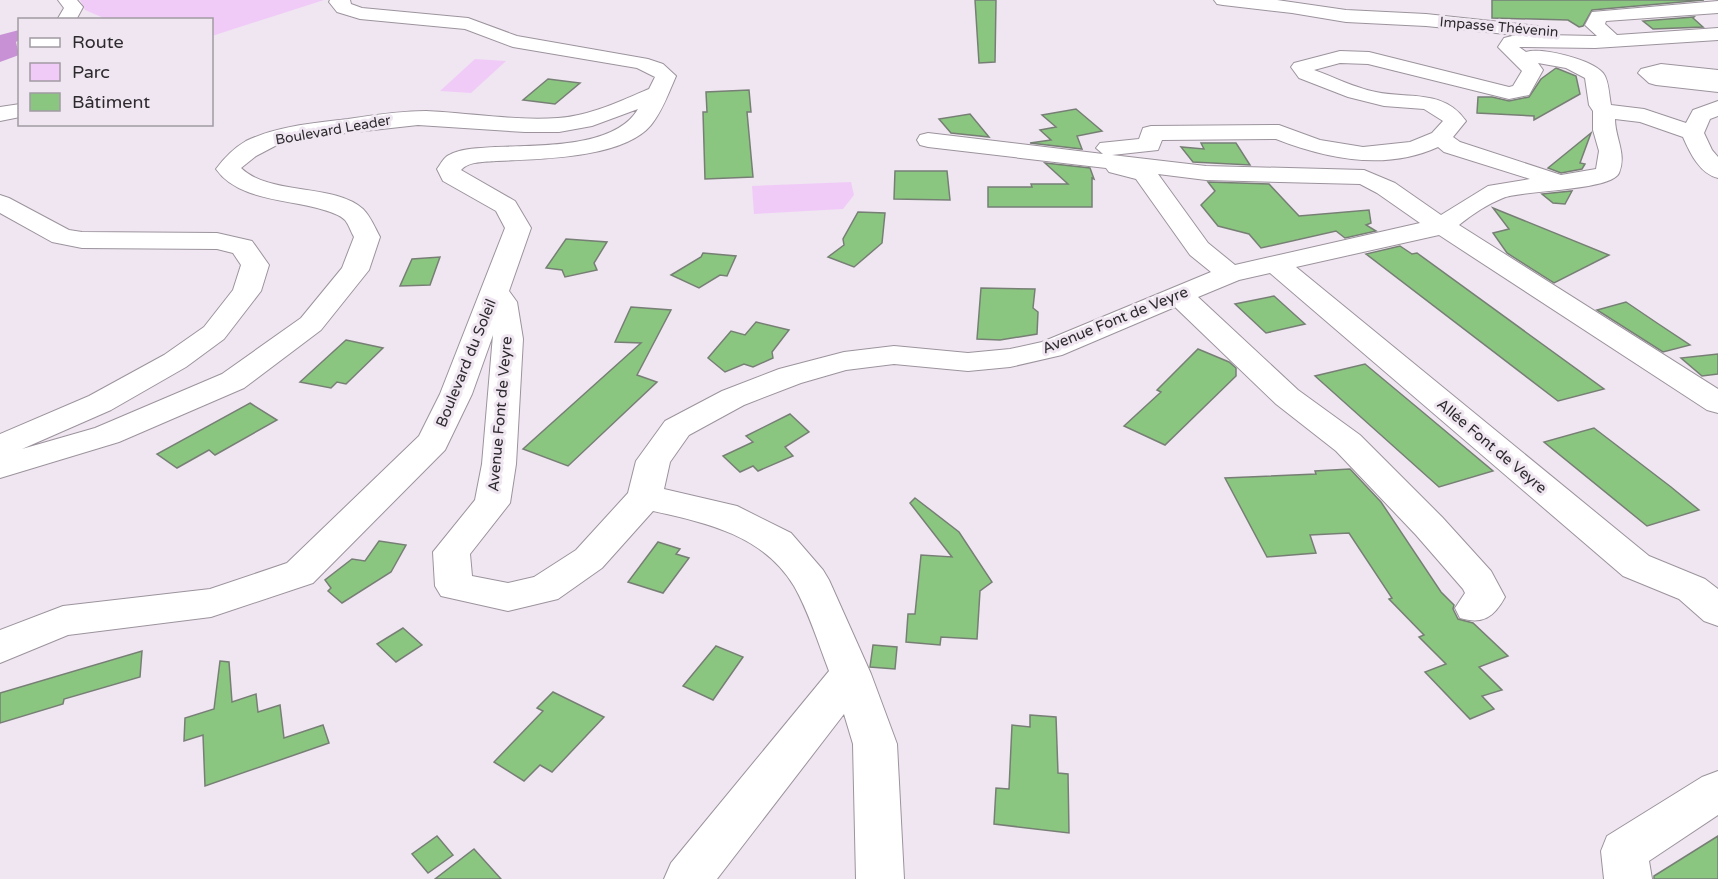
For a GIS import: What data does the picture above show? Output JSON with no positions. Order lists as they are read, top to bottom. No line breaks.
{"streets":{"street":["Impasse Thévenin","Boulevard Leader","Avenue Font de Veyre","Boulevard du Soleil","Allée Font de Veyre"]},"crossings":[["Boulevard Leader","Boulevard du Soleil"],["Avenue Font de Veyre","Boulevard du Soleil"],["Avenue Font de Veyre","Allée Font de Veyre"]],"legend":["Route","Parc","Bâtiment"]}
